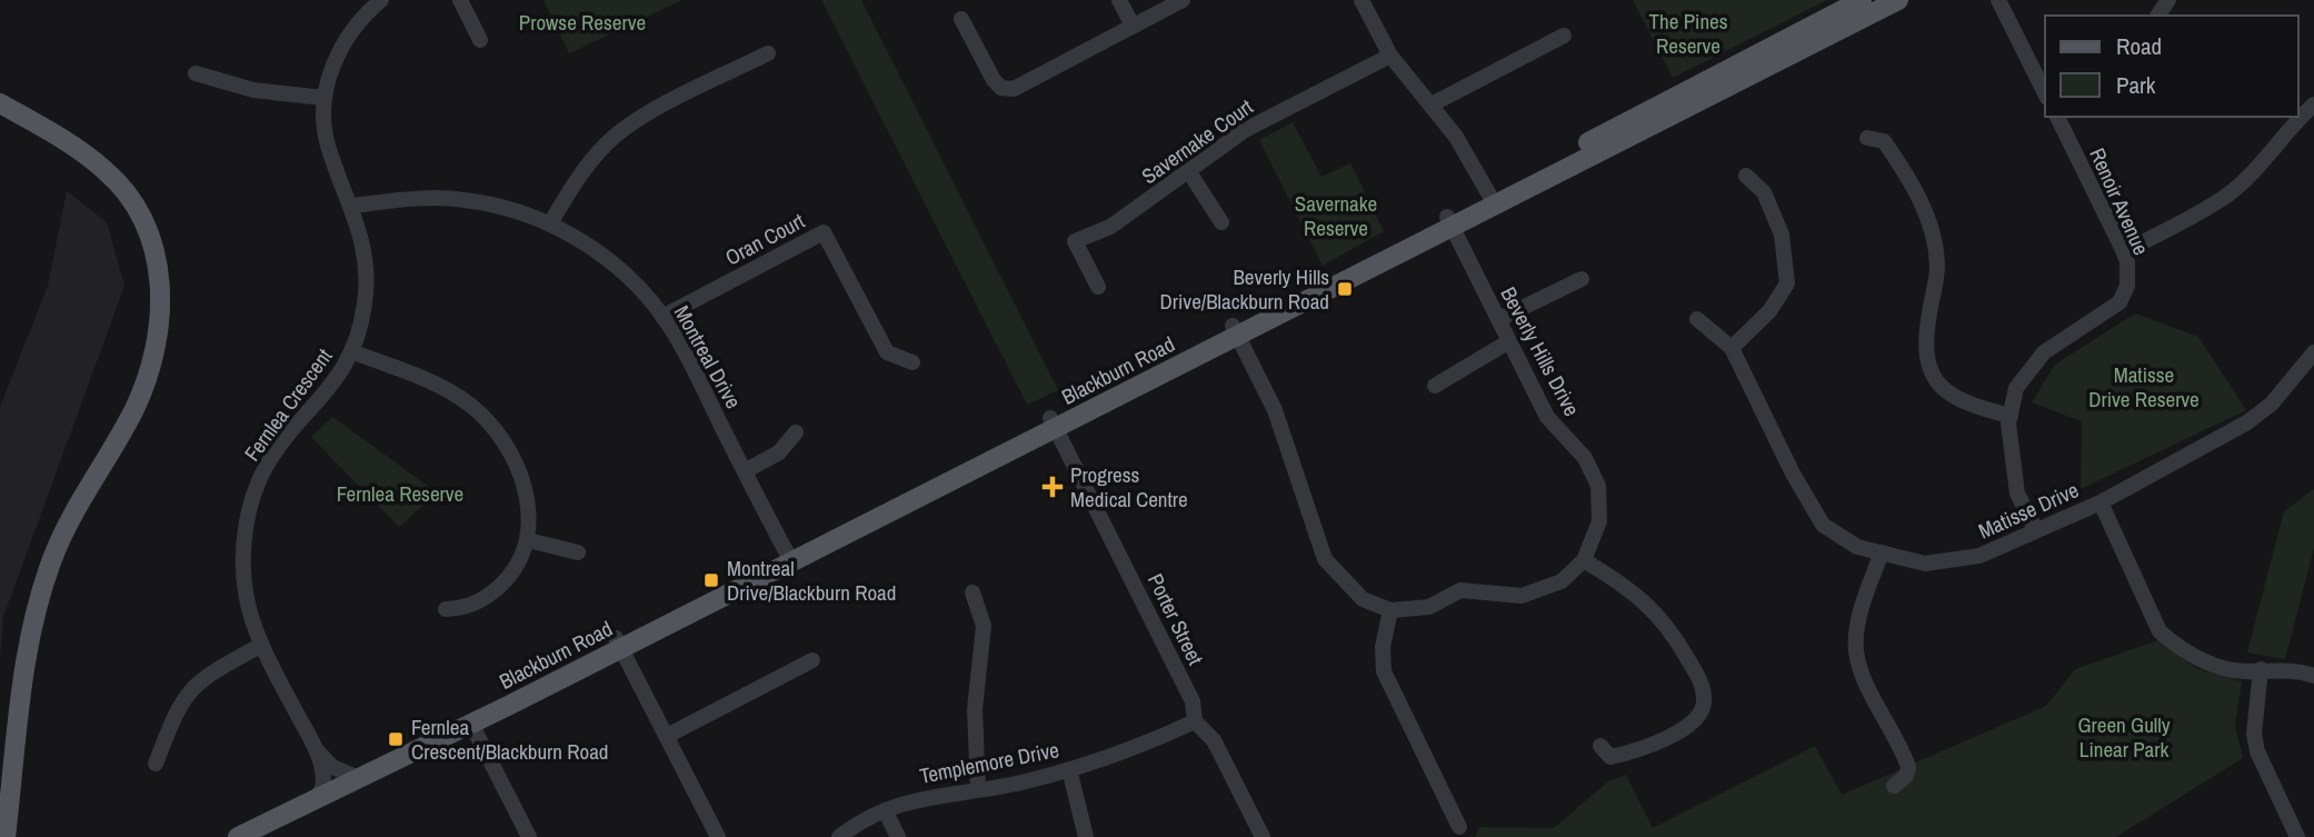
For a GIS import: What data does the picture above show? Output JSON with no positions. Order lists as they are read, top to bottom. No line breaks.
{"streets":{"main road":["Blackburn Road"],"street":["Savernake Court","Renoir Avenue","Oran Court","Beverly Hills Drive","Montreal Drive","Fernlea Crescent","Matisse Drive","Porter Street","Templemore Drive"]},"crossings":[["Renoir Avenue","Matisse Drive"],["Oran Court","Montreal Drive"],["Beverly Hills Drive","Blackburn Road"],["Montreal Drive","Blackburn Road"],["Montreal Drive","Fernlea Crescent"],["Blackburn Road","Fernlea Crescent"],["Blackburn Road","Porter Street"],["Porter Street","Templemore Drive"]],"parks":["The Pines Reserve","Prowse Reserve","Savernake Reserve","Matisse Drive Reserve","Fernlea Reserve","Green Gully Linear Park"],"places":{"transit":["Beverly Hills Drive/Blackburn Road","Montreal Drive/Blackburn Road","Fernlea Crescent/Blackburn Road"],"health":["Progress Medical Centre"]},"legend":["Road","Park"]}
